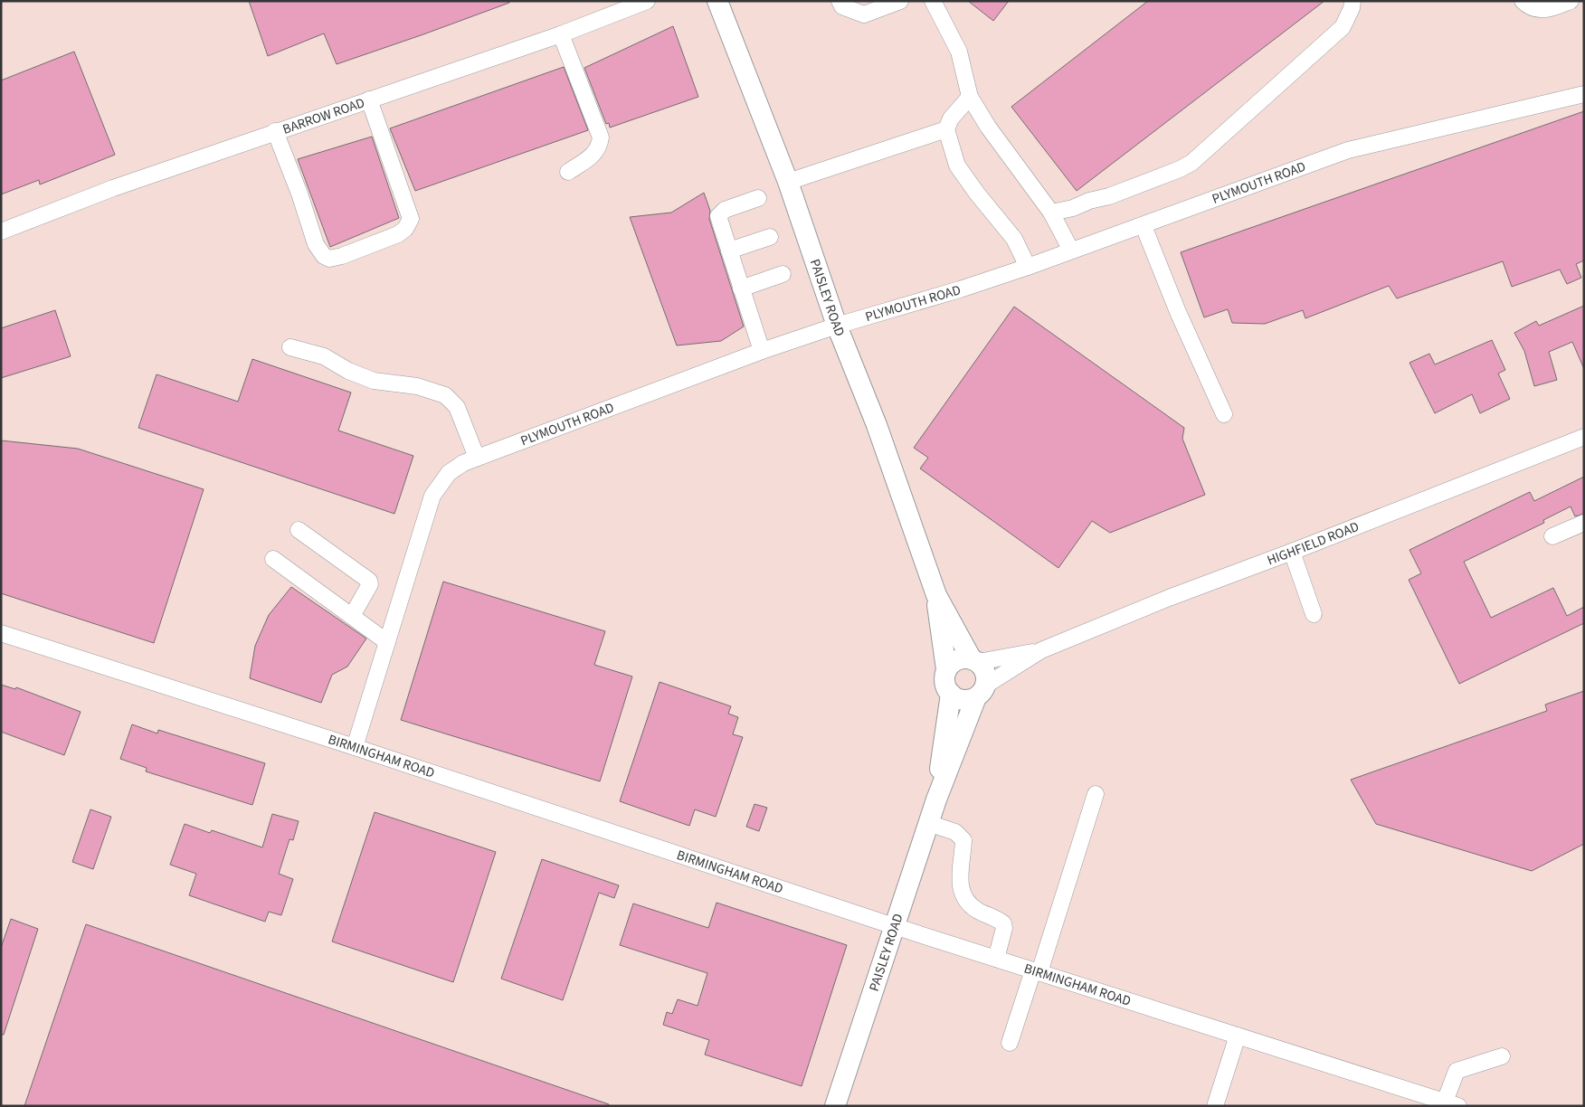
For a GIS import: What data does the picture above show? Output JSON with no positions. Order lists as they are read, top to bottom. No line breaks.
{"streets":{"main road":["PAISLEY ROAD"],"street":["BARROW ROAD","PLYMOUTH ROAD","HIGHFIELD ROAD","BIRMINGHAM ROAD"]},"crossings":[["PLYMOUTH ROAD","PAISLEY ROAD"],["PLYMOUTH ROAD","BIRMINGHAM ROAD"],["PAISLEY ROAD","HIGHFIELD ROAD"],["PAISLEY ROAD","BIRMINGHAM ROAD"]]}
